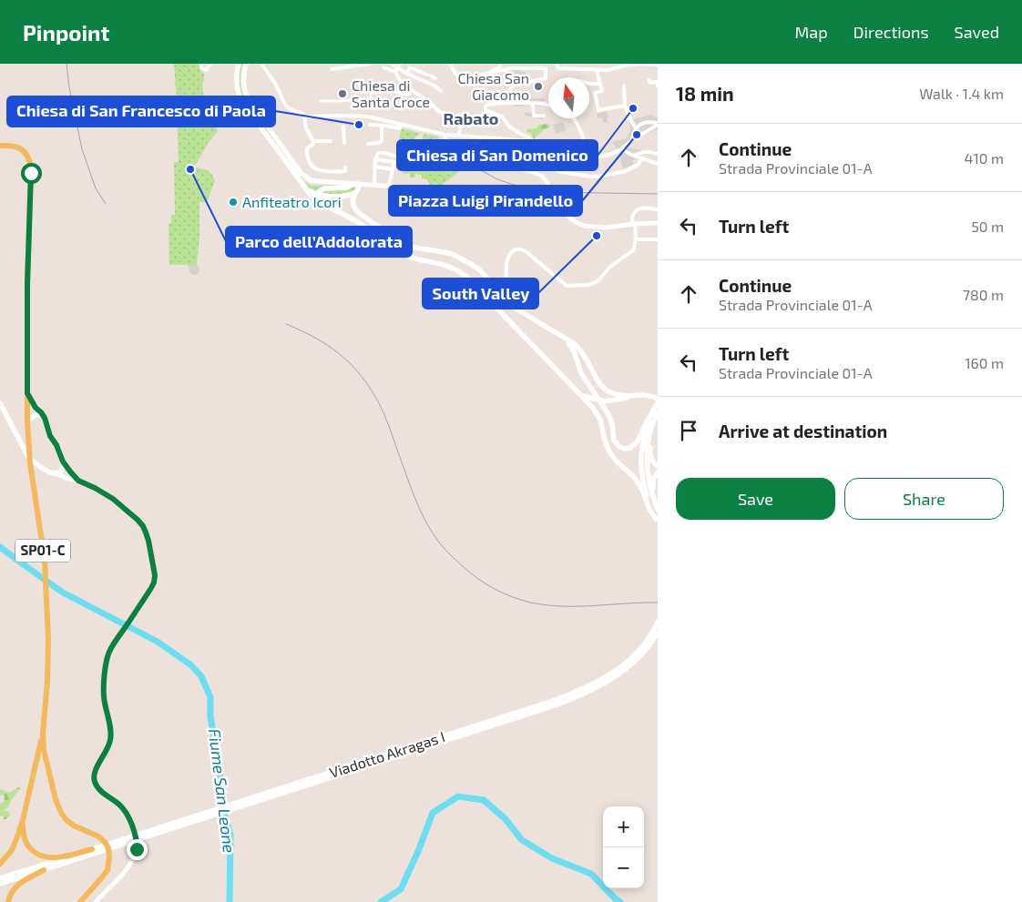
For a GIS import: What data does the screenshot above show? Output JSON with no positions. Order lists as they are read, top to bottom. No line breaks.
{"streets":{"main road":["SP01-C","Viadotto Akragas I"]},"districts":["Rabato"],"water":["Fiume San Leone"],"places":["Chiesa San Giacomo","Chiesa di Santa Croce","Chiesa di San Domenico","Chiesa di San Francesco di Paola","Piazza Luigi Pirandello","Parco dell’Addolorata","Anfiteatro Icori","South Valley"],"north":"top","page":{"header":"Pinpoint","nav":["Map","Directions","Saved"],"heading":["18 min","Walk · 1.4 km"],"list":[["Continue","Strada Provinciale 01-A","410 m"],["Turn left","50 m"],["Continue","Strada Provinciale 01-A","780 m"],["Turn left","Strada Provinciale 01-A","160 m"],"Arrive at destination"],"buttons":["Save","Share"],"map_buttons":["+","−"]}}
